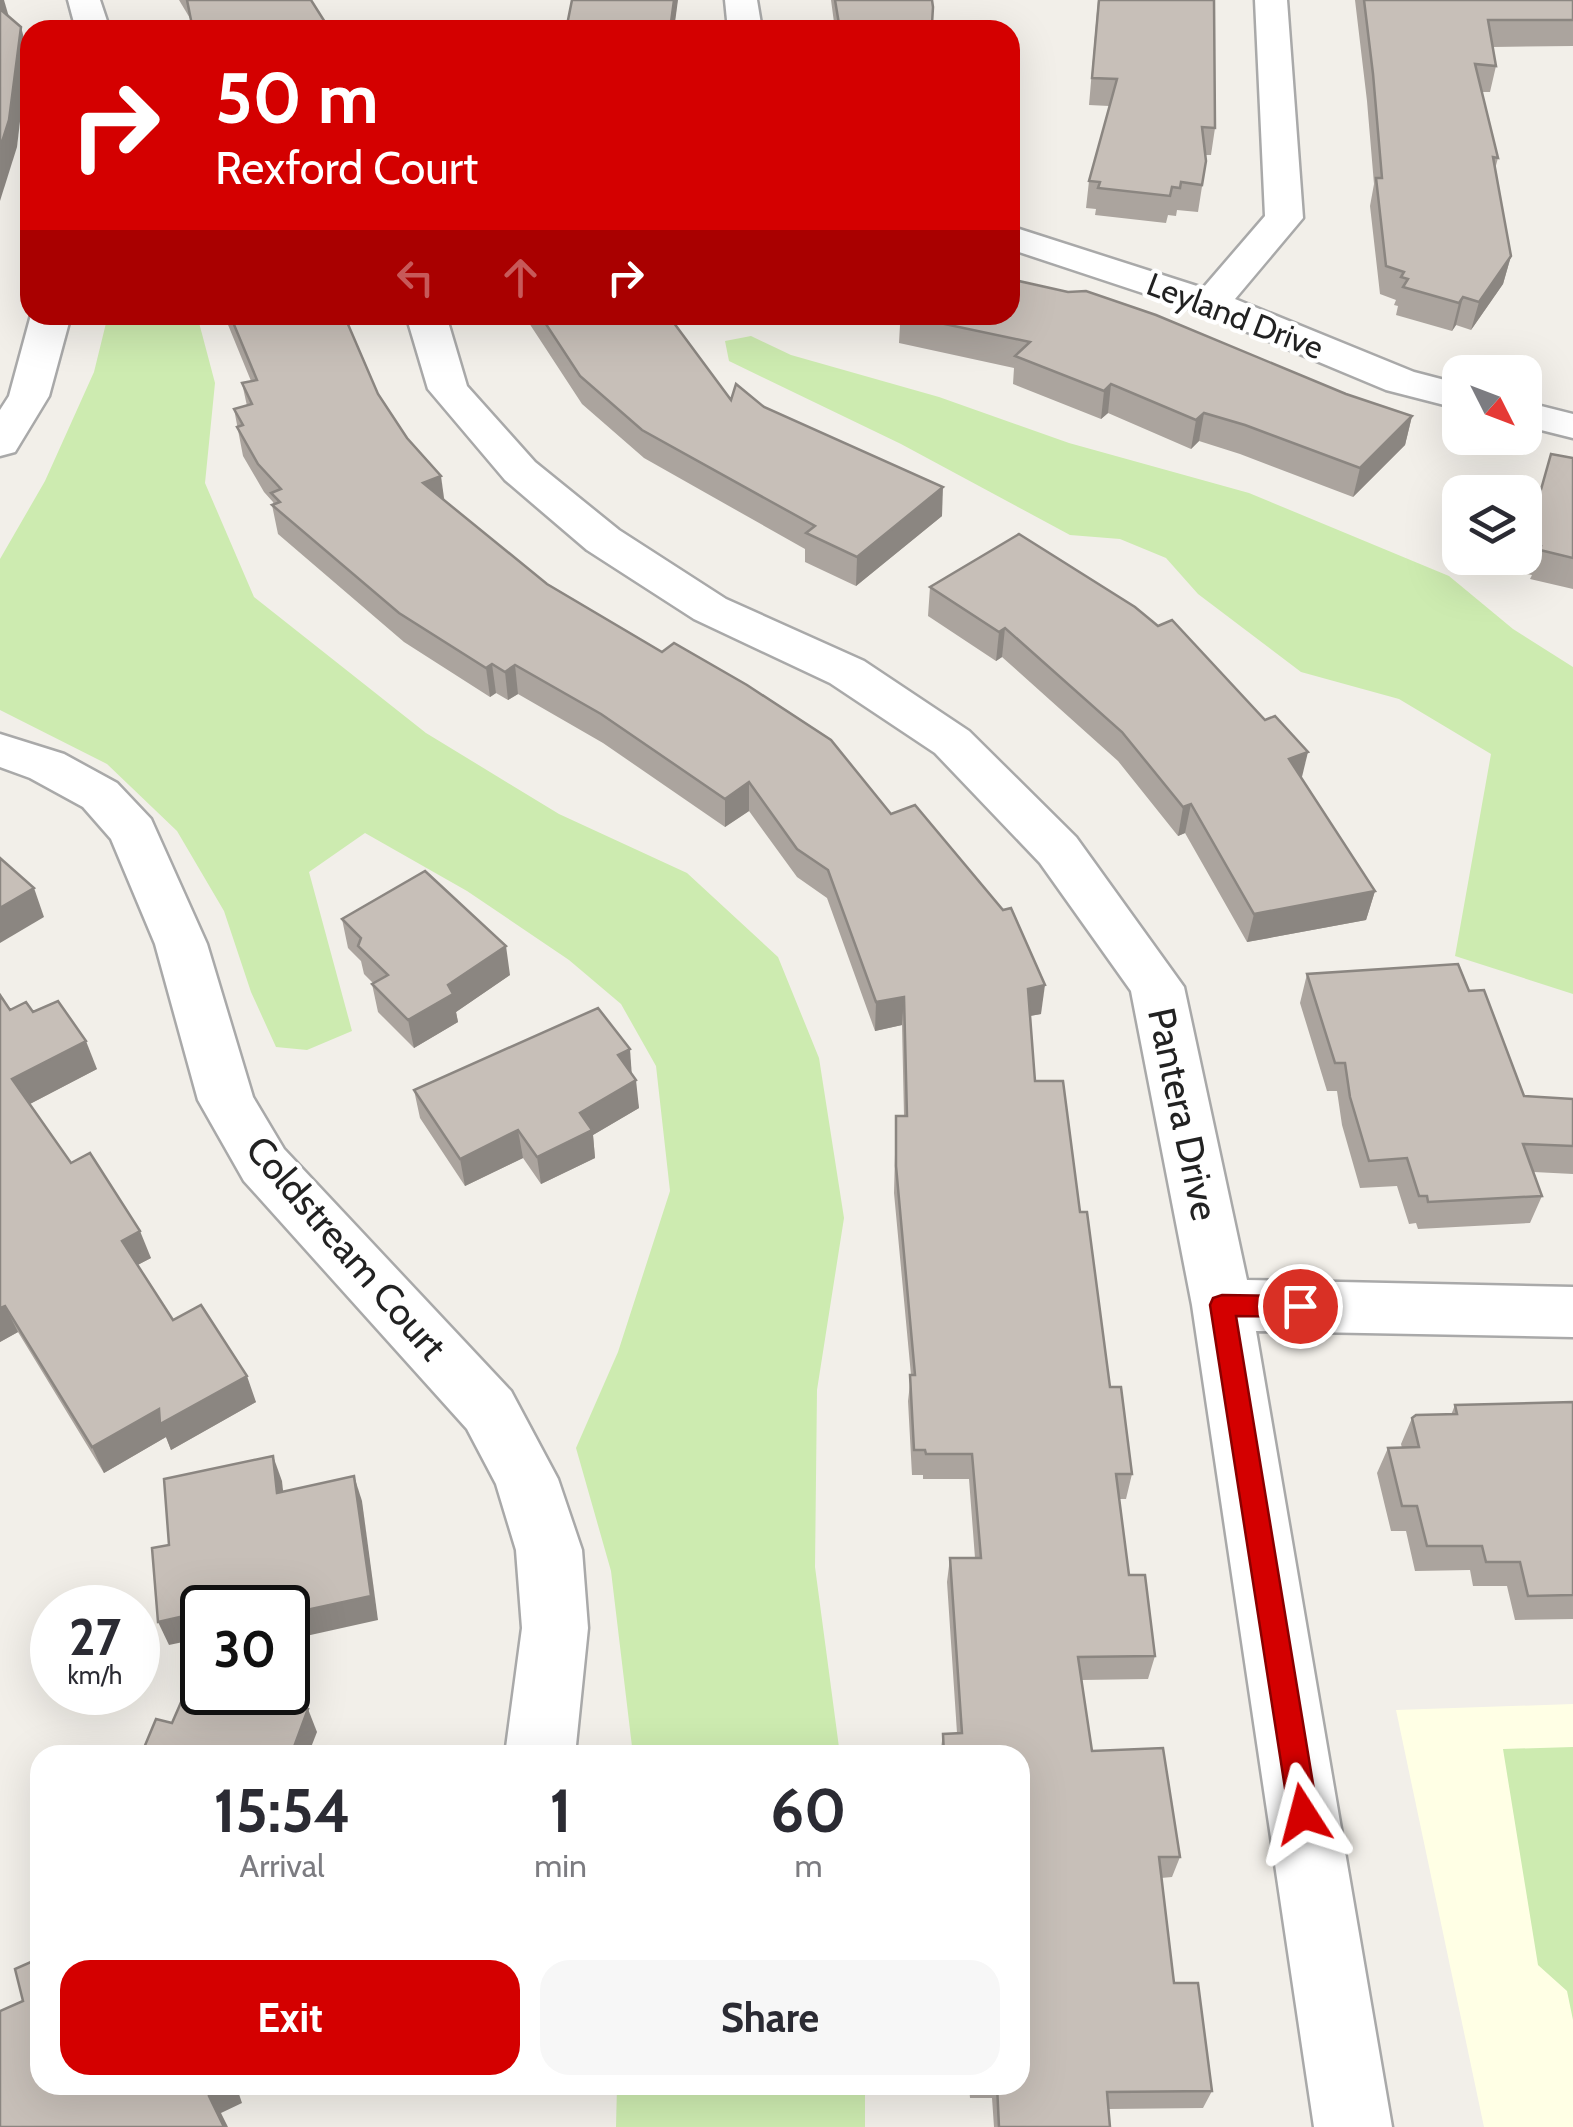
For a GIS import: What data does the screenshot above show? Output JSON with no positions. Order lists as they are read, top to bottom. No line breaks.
{"streets":{"street":["Leyland Drive","Pantera Drive","Coldstream Court"]},"north":"bottom right","page":{"turn":["50 m","Rexford Court"],"speed":"27 km/h","limit":"30","eta":["15:54","Arrival","1","min","60","m"],"buttons":["Exit","Share"]}}
